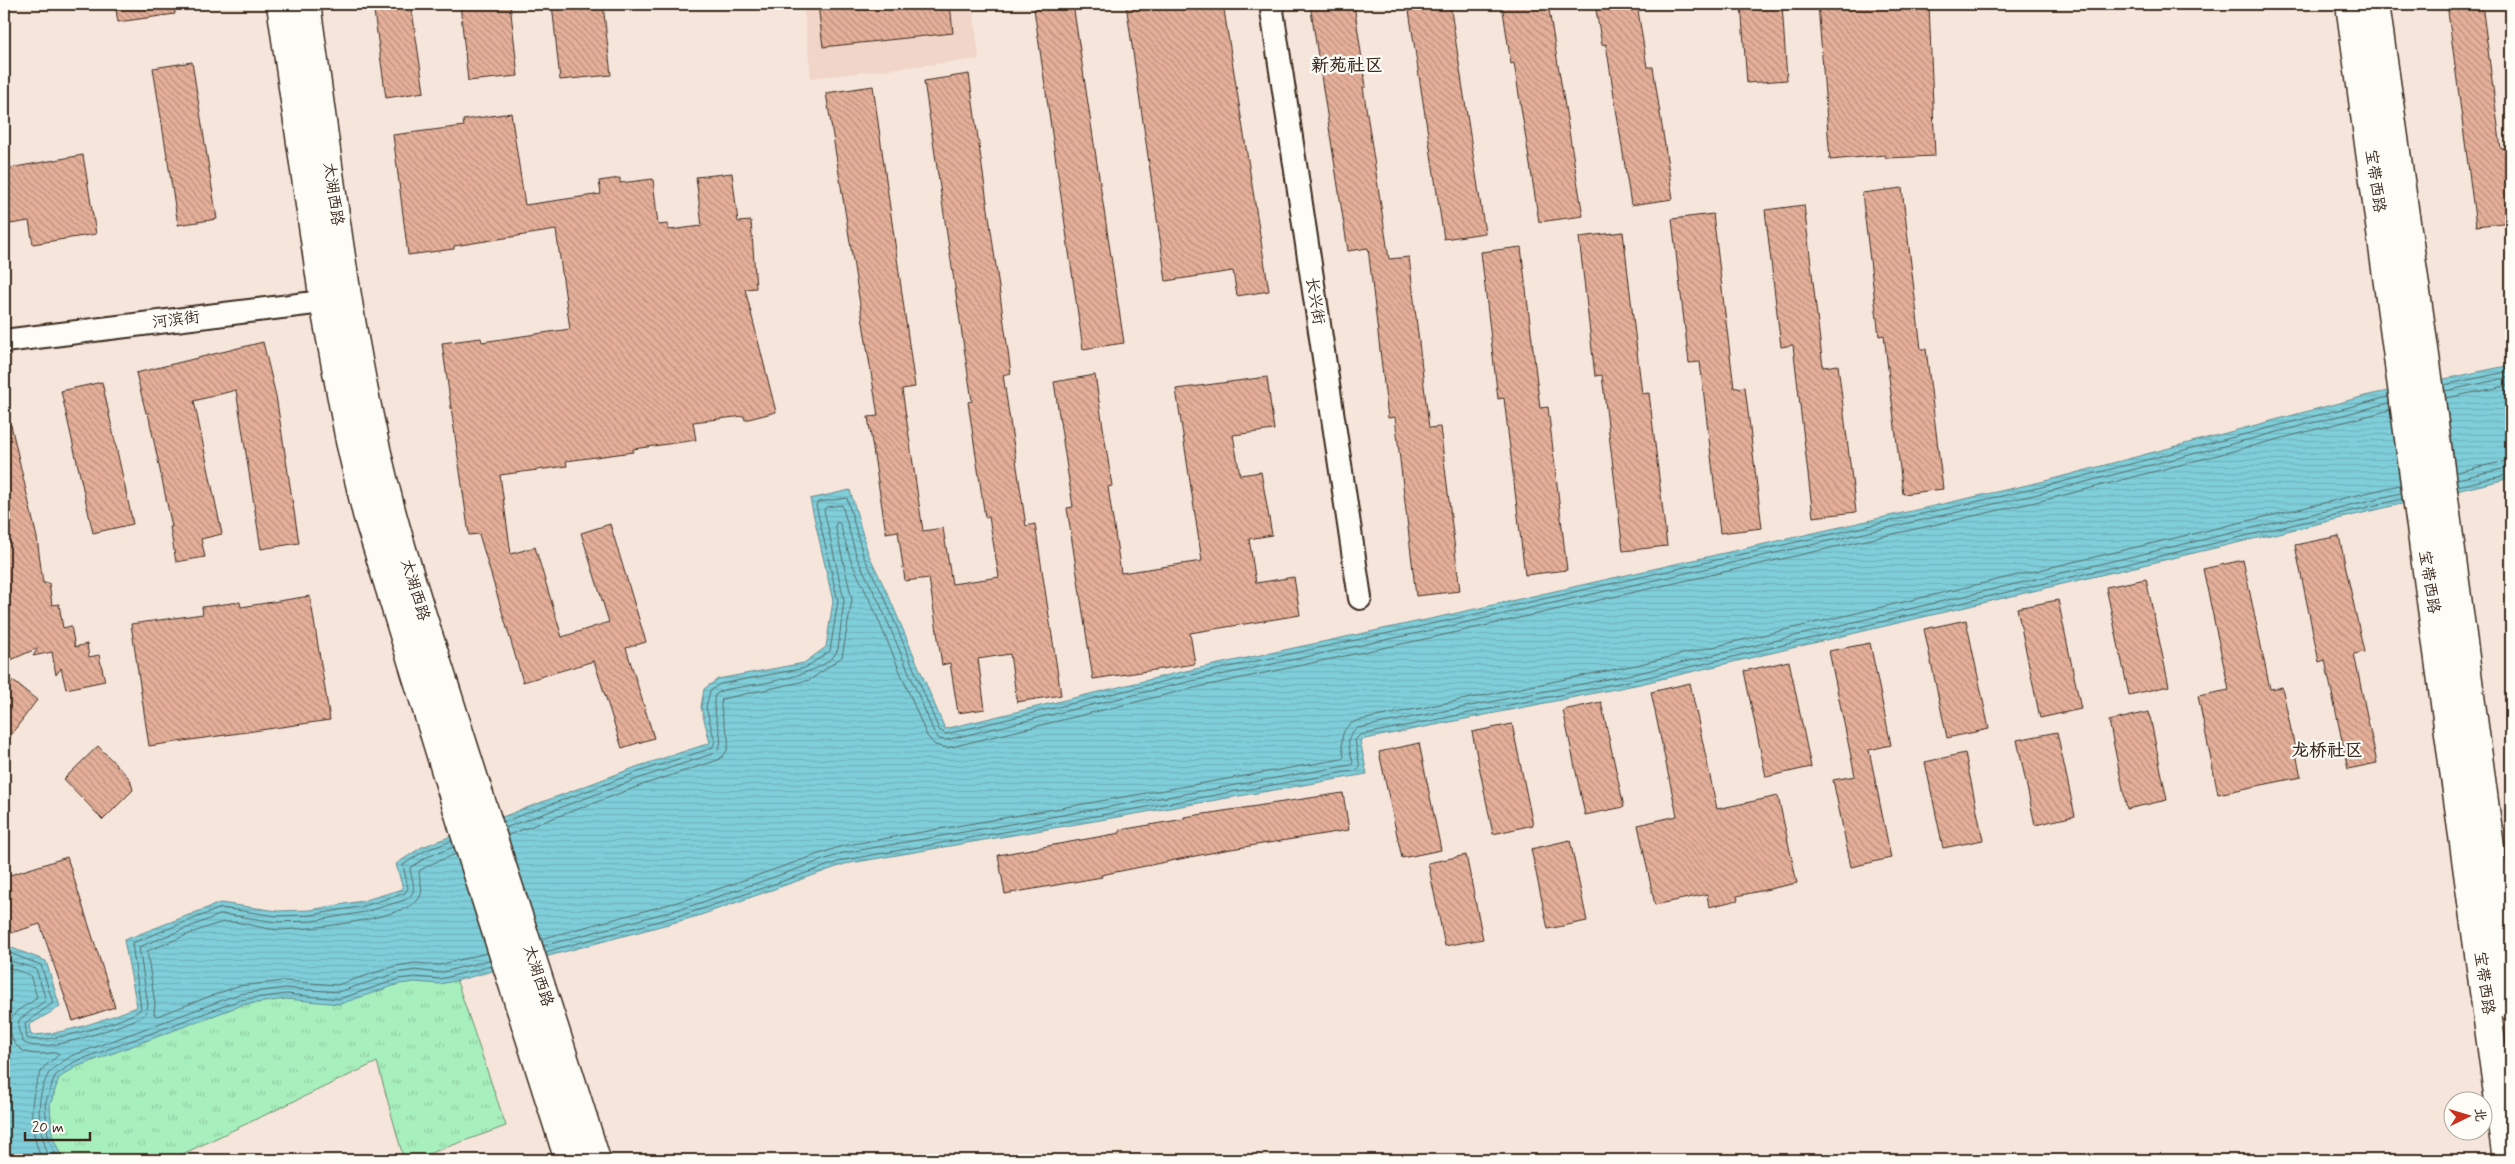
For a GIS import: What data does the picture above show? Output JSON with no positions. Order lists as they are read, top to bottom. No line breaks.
{"streets":{"main road":["宝带西路","太湖西路"],"street":["长兴街","河滨街"]},"crossings":[["太湖西路","河滨街"]],"districts":["新苑社区","龙桥社区"],"scale_bar":"20 m","north":"right"}
